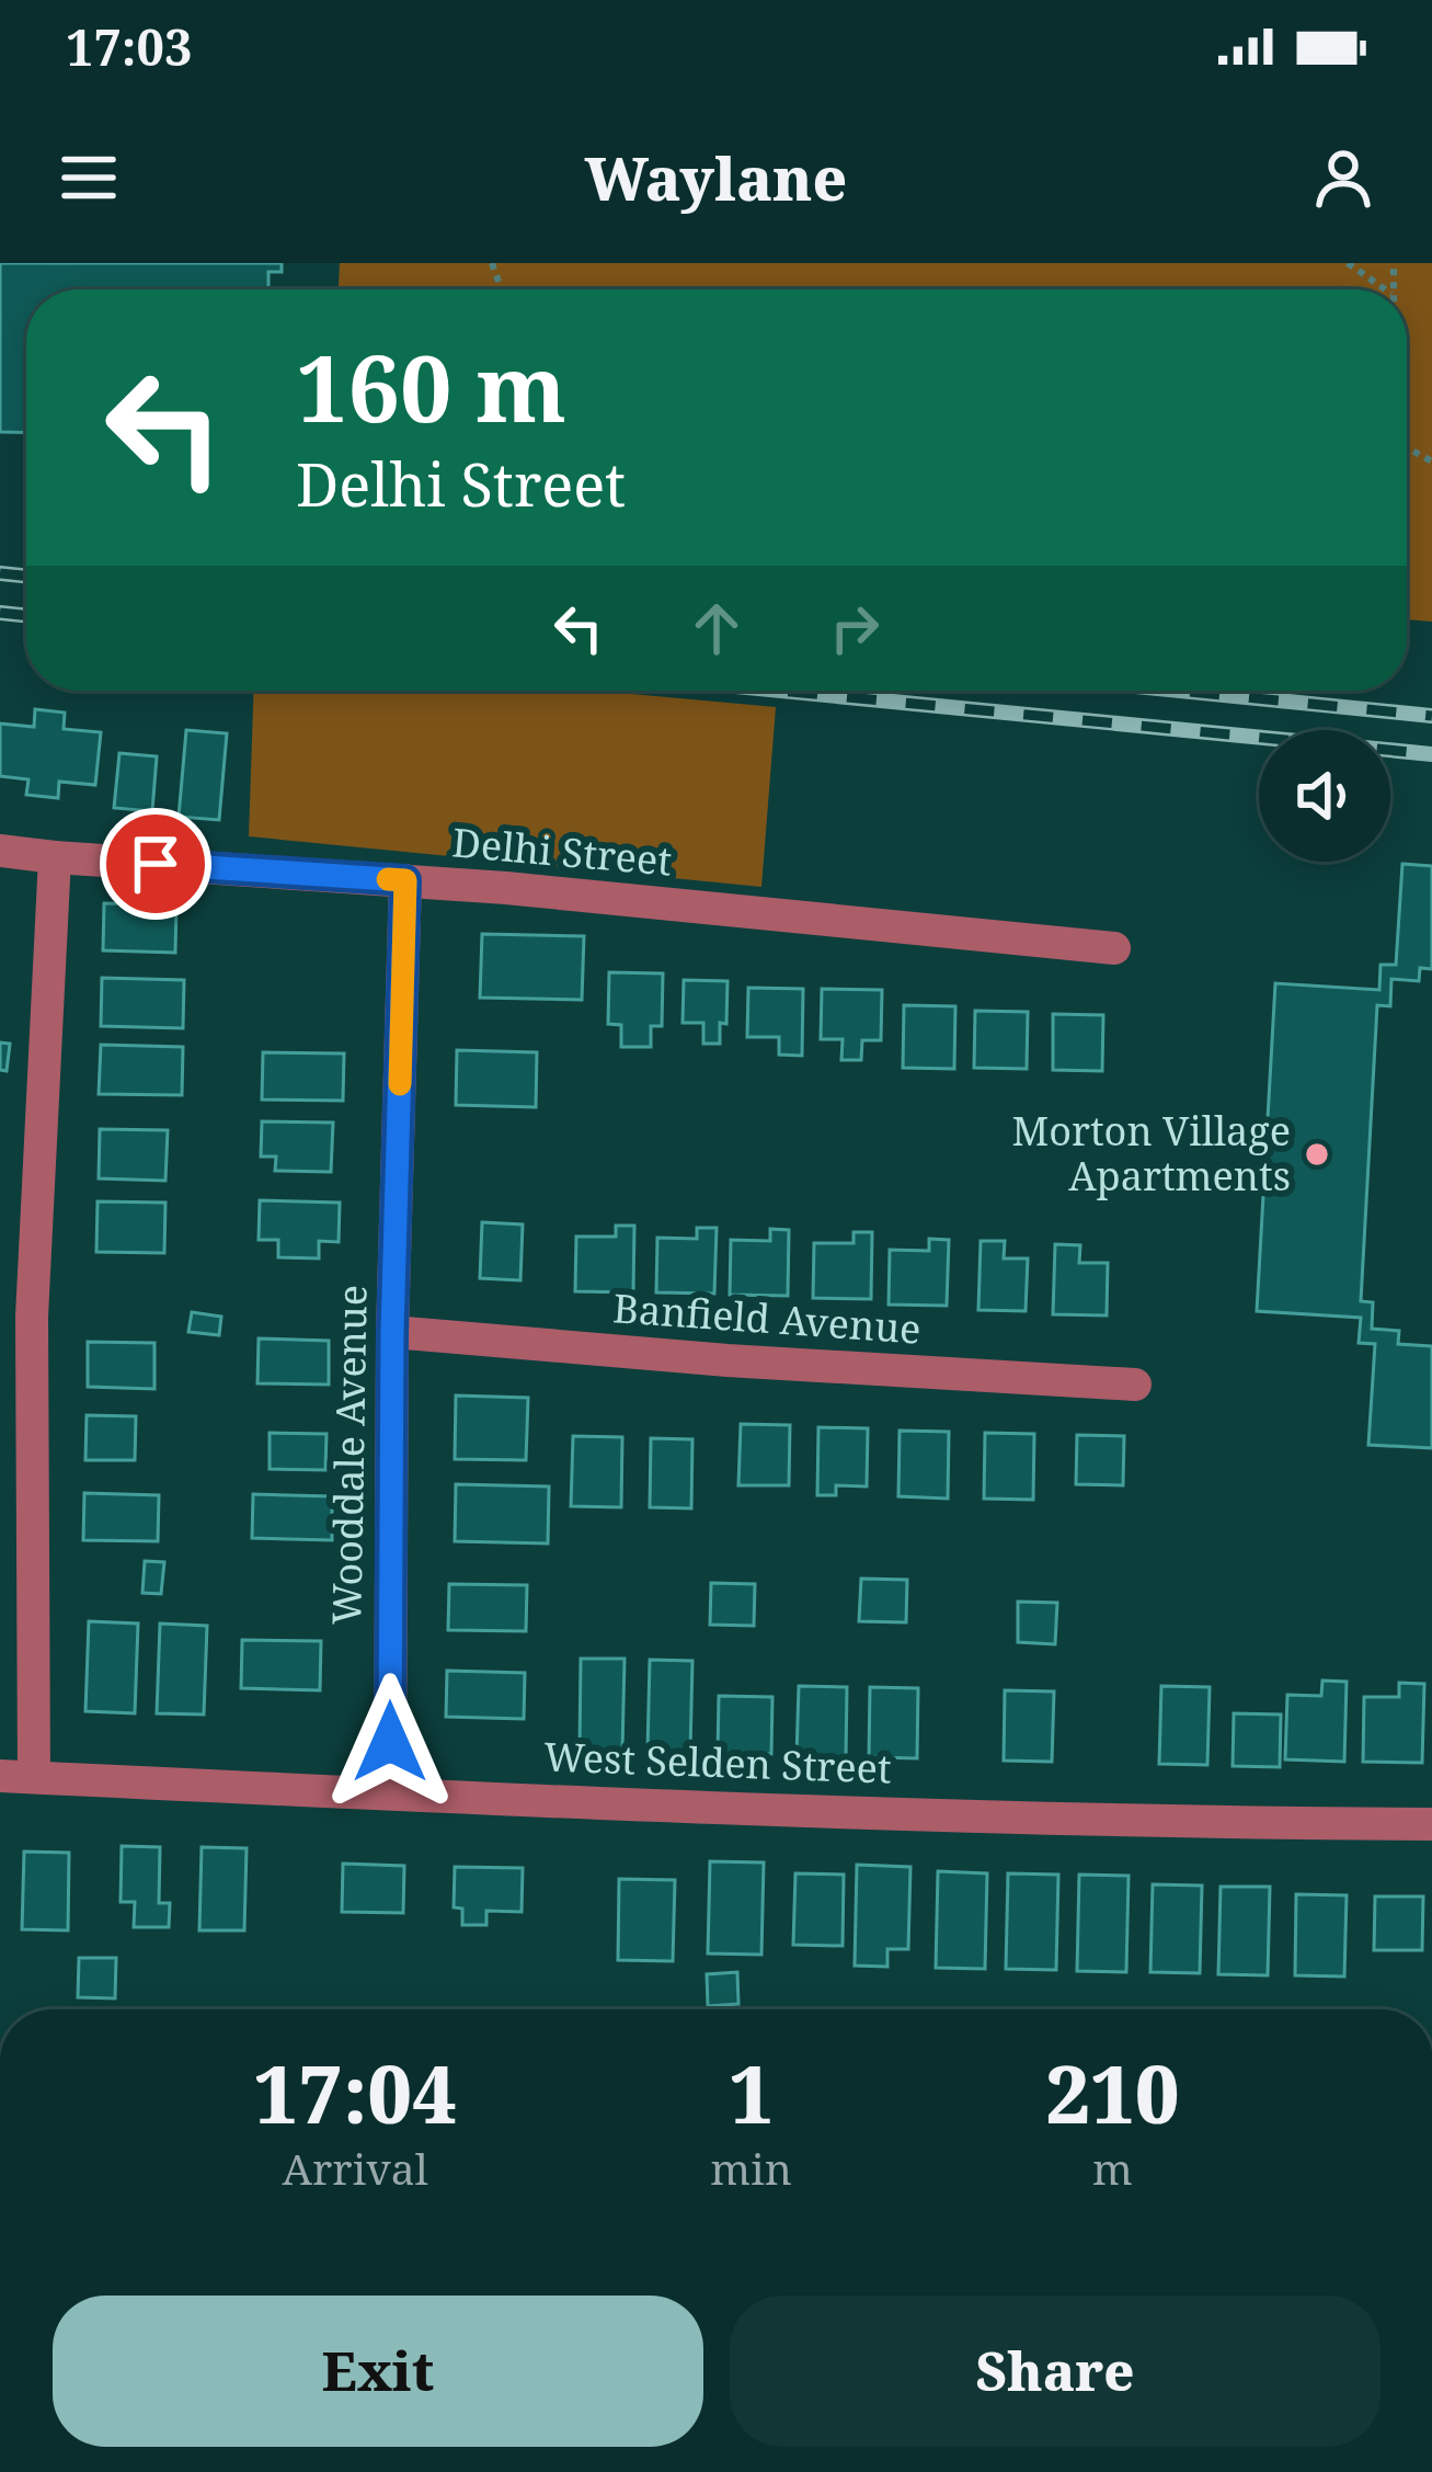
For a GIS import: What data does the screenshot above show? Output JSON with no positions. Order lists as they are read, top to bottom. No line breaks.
{"streets":{"street":["Delhi Street","Banfield Avenue","Wooddale Avenue","West Selden Street"]},"crossings":[["Delhi Street","Wooddale Avenue"],["Banfield Avenue","Wooddale Avenue"],["Wooddale Avenue","West Selden Street"]],"places":["Morton Village Apartments"],"page":{"status":"17:03","header":"Waylane","turn":["160 m","Delhi Street"],"eta":["17:04","Arrival","1","min","210","m"],"buttons":["Exit","Share"]}}
